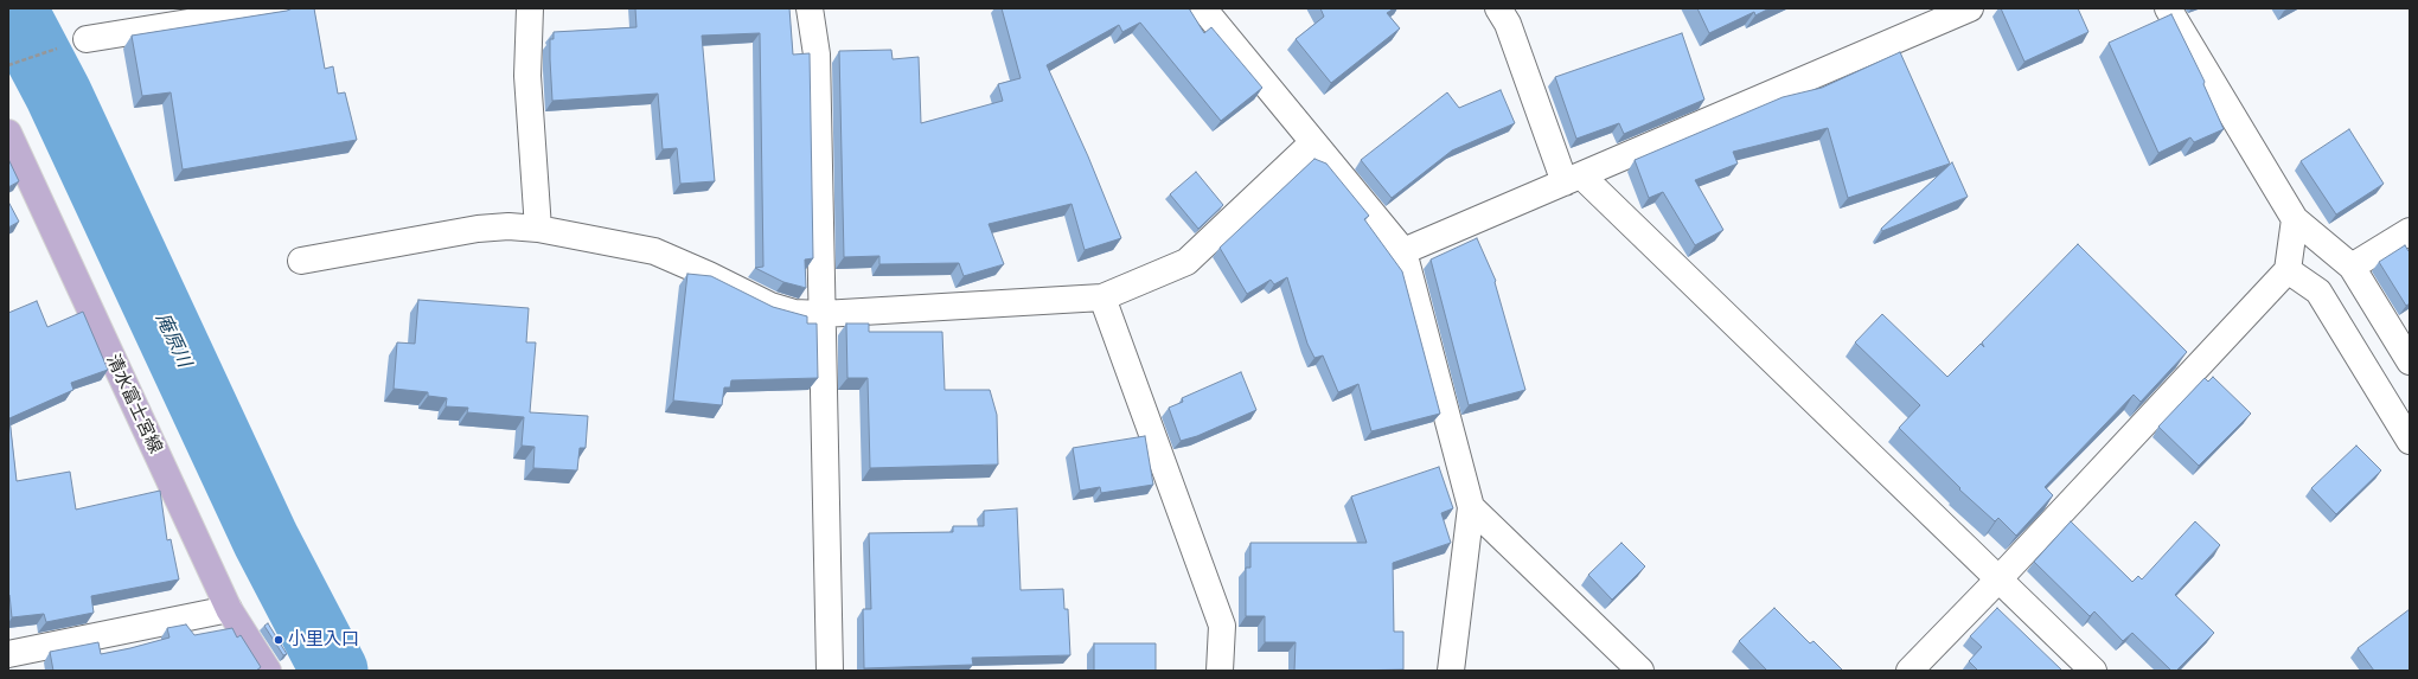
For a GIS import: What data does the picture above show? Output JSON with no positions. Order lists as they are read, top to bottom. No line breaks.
{"streets":{"main road":["清水富士宮線"]},"water":["庵原川"],"places":["小里入口"]}
